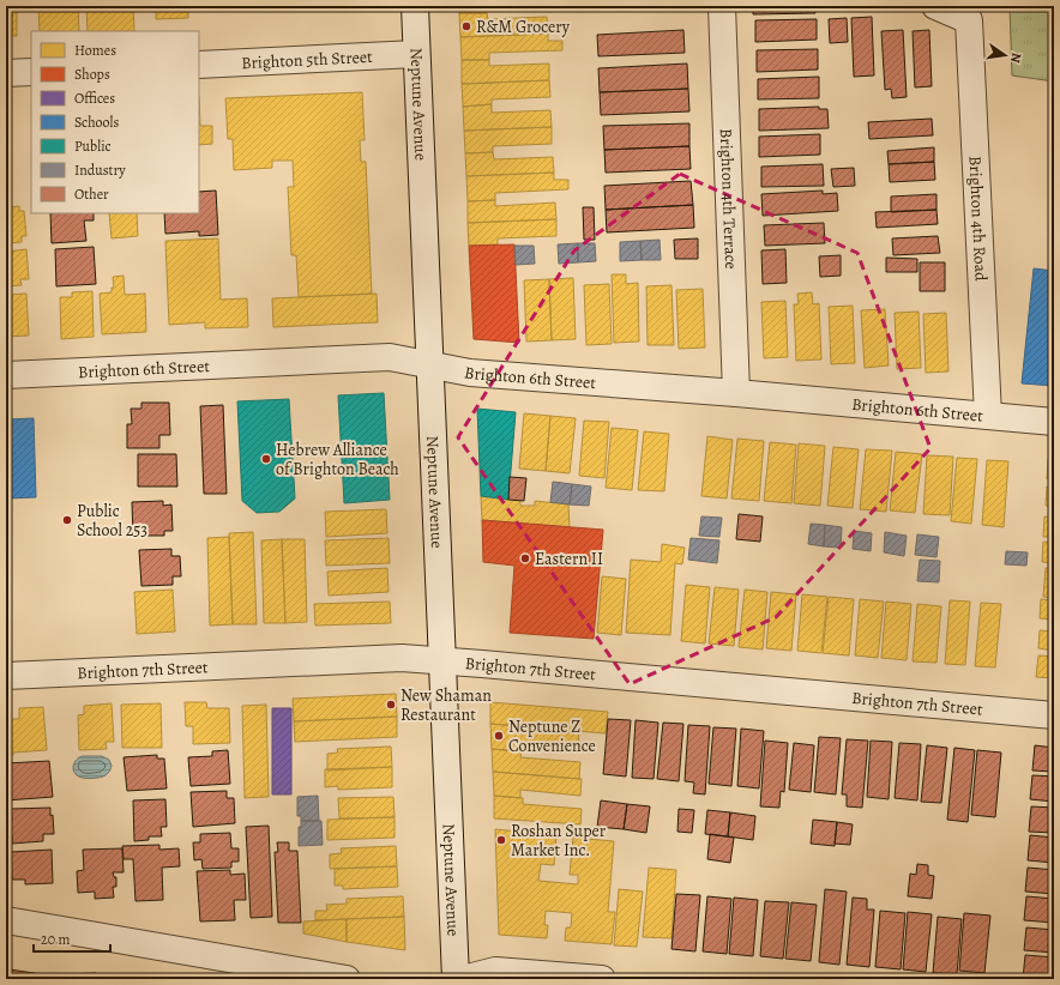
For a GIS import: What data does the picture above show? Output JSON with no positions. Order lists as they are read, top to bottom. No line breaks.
{"streets":{"street":["Brighton 5th Street","Neptune Avenue","Brighton 4th Terrace","Brighton 4th Road","Brighton 6th Street","Brighton 7th Street"]},"crossings":[["Brighton 5th Street","Neptune Avenue"],["Neptune Avenue","Brighton 6th Street"],["Neptune Avenue","Brighton 7th Street"],["Brighton 4th Terrace","Brighton 6th Street"],["Brighton 4th Road","Brighton 6th Street"]],"places":["R&M Grocery","Hebrew Alliance of Brighton Beach","Public School 253","Eastern II","New Shaman Restaurant","Neptune Z Convenience","Roshan Super Market Inc."],"legend":["Homes","Shops","Offices","Schools","Public","Industry","Other"],"scale_bar":"20 m","north":"right"}
